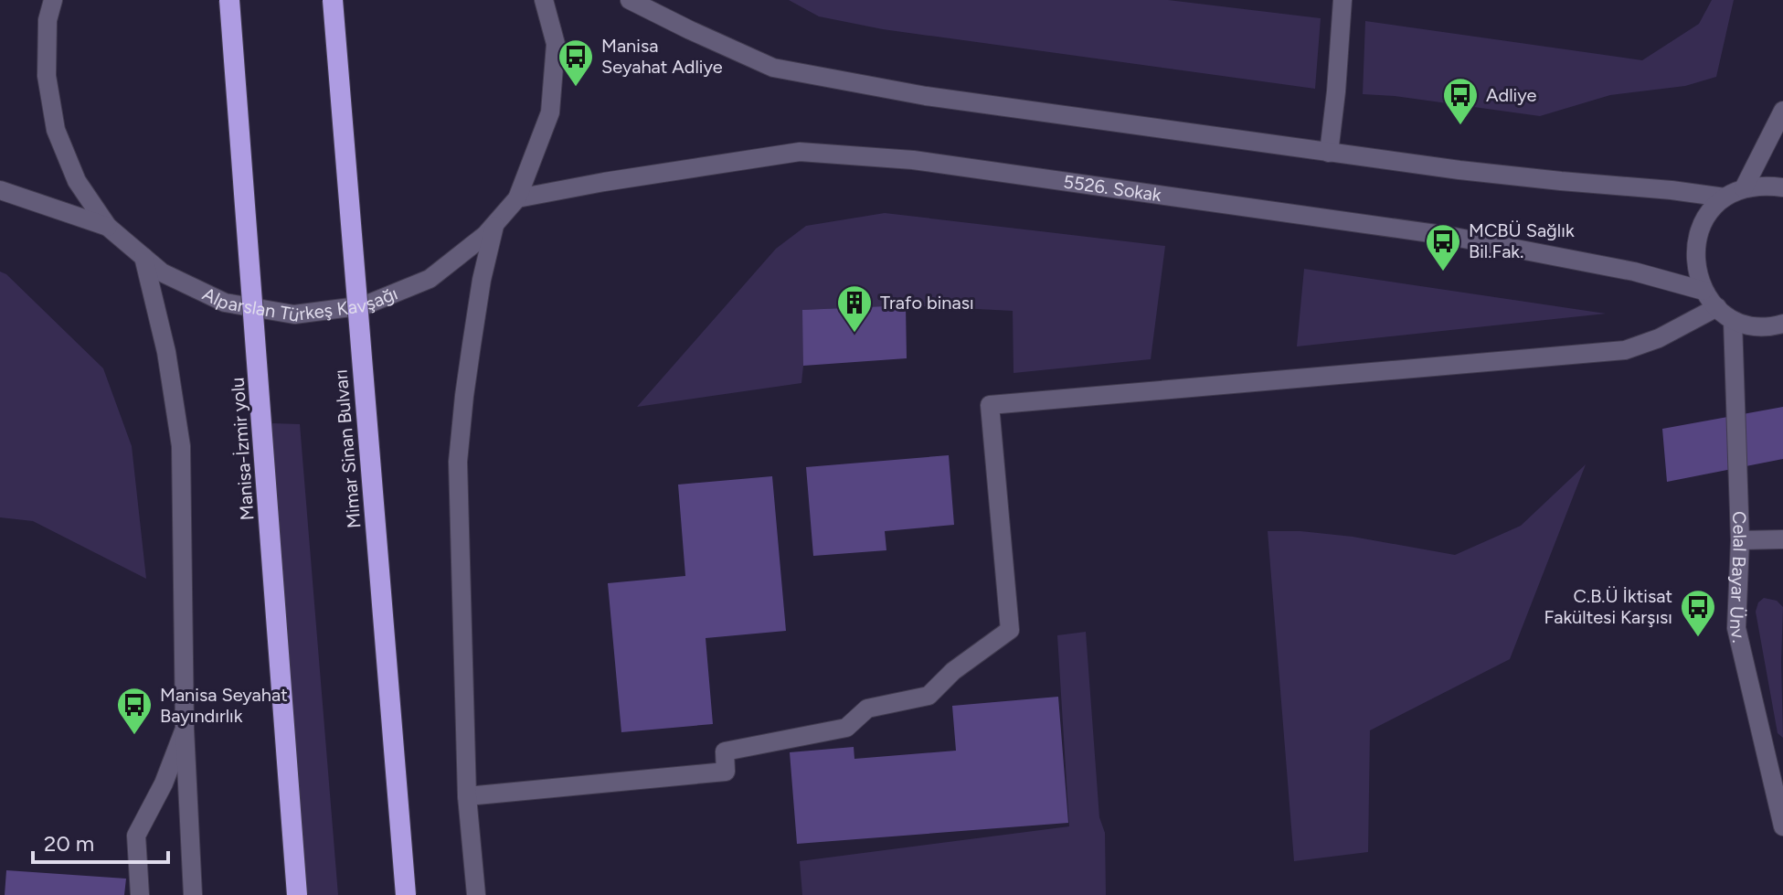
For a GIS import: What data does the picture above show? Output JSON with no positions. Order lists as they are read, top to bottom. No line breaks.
{"streets":{"highway":["Manisa-İzmir yolu","Mimar Sinan Bulvarı"],"street":["5526. Sokak","Alparslan Türkeş Kavşağı","Celal Bayar Ünv."]},"crossings":[["5526. Sokak","Alparslan Türkeş Kavşağı"]],"places":{"bus stop":["Manisa Seyahat Adliye","Adliye","MCBÜ Sağlık Bil.Fak.","C.B.Ü İktisat Fakültesi Karşısı","Manisa Seyahat Bayındırlık"],"building":["Trafo binası"]},"scale_bar":"20 m"}
